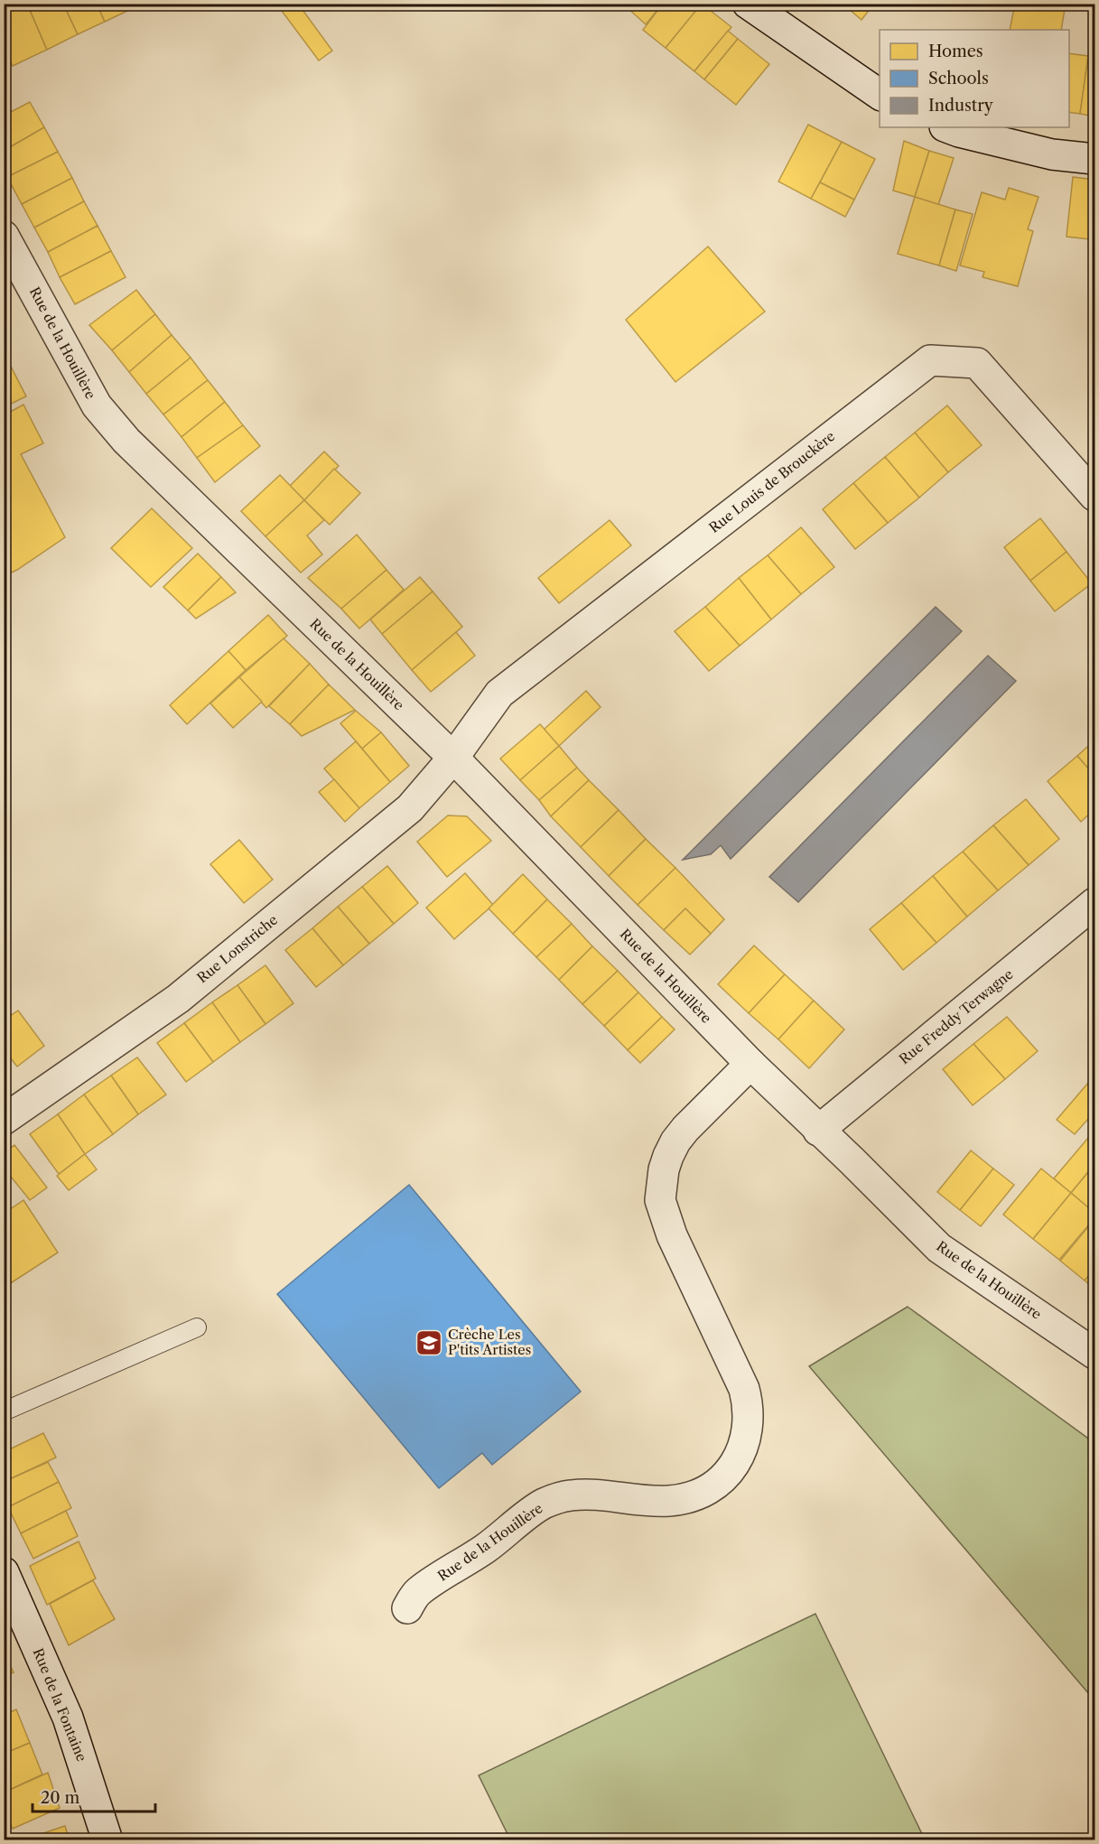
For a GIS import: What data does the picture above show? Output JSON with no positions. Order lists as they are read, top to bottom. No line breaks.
{"streets":{"street":["Rue de la Houillère","Rue Louis de Brouckère","Rue Lonstriche","Rue Freddy Terwagne","Rue de la Fontaine"]},"crossings":[["Rue de la Houillère","Rue Louis de Brouckère"],["Rue de la Houillère","Rue Lonstriche"],["Rue de la Houillère","Rue Freddy Terwagne"],["Rue Louis de Brouckère","Rue Lonstriche"]],"places":{"school or university":["Crèche Les P'tits Artistes"]},"legend":["Homes","Schools","Industry"],"scale_bar":"20 m"}
